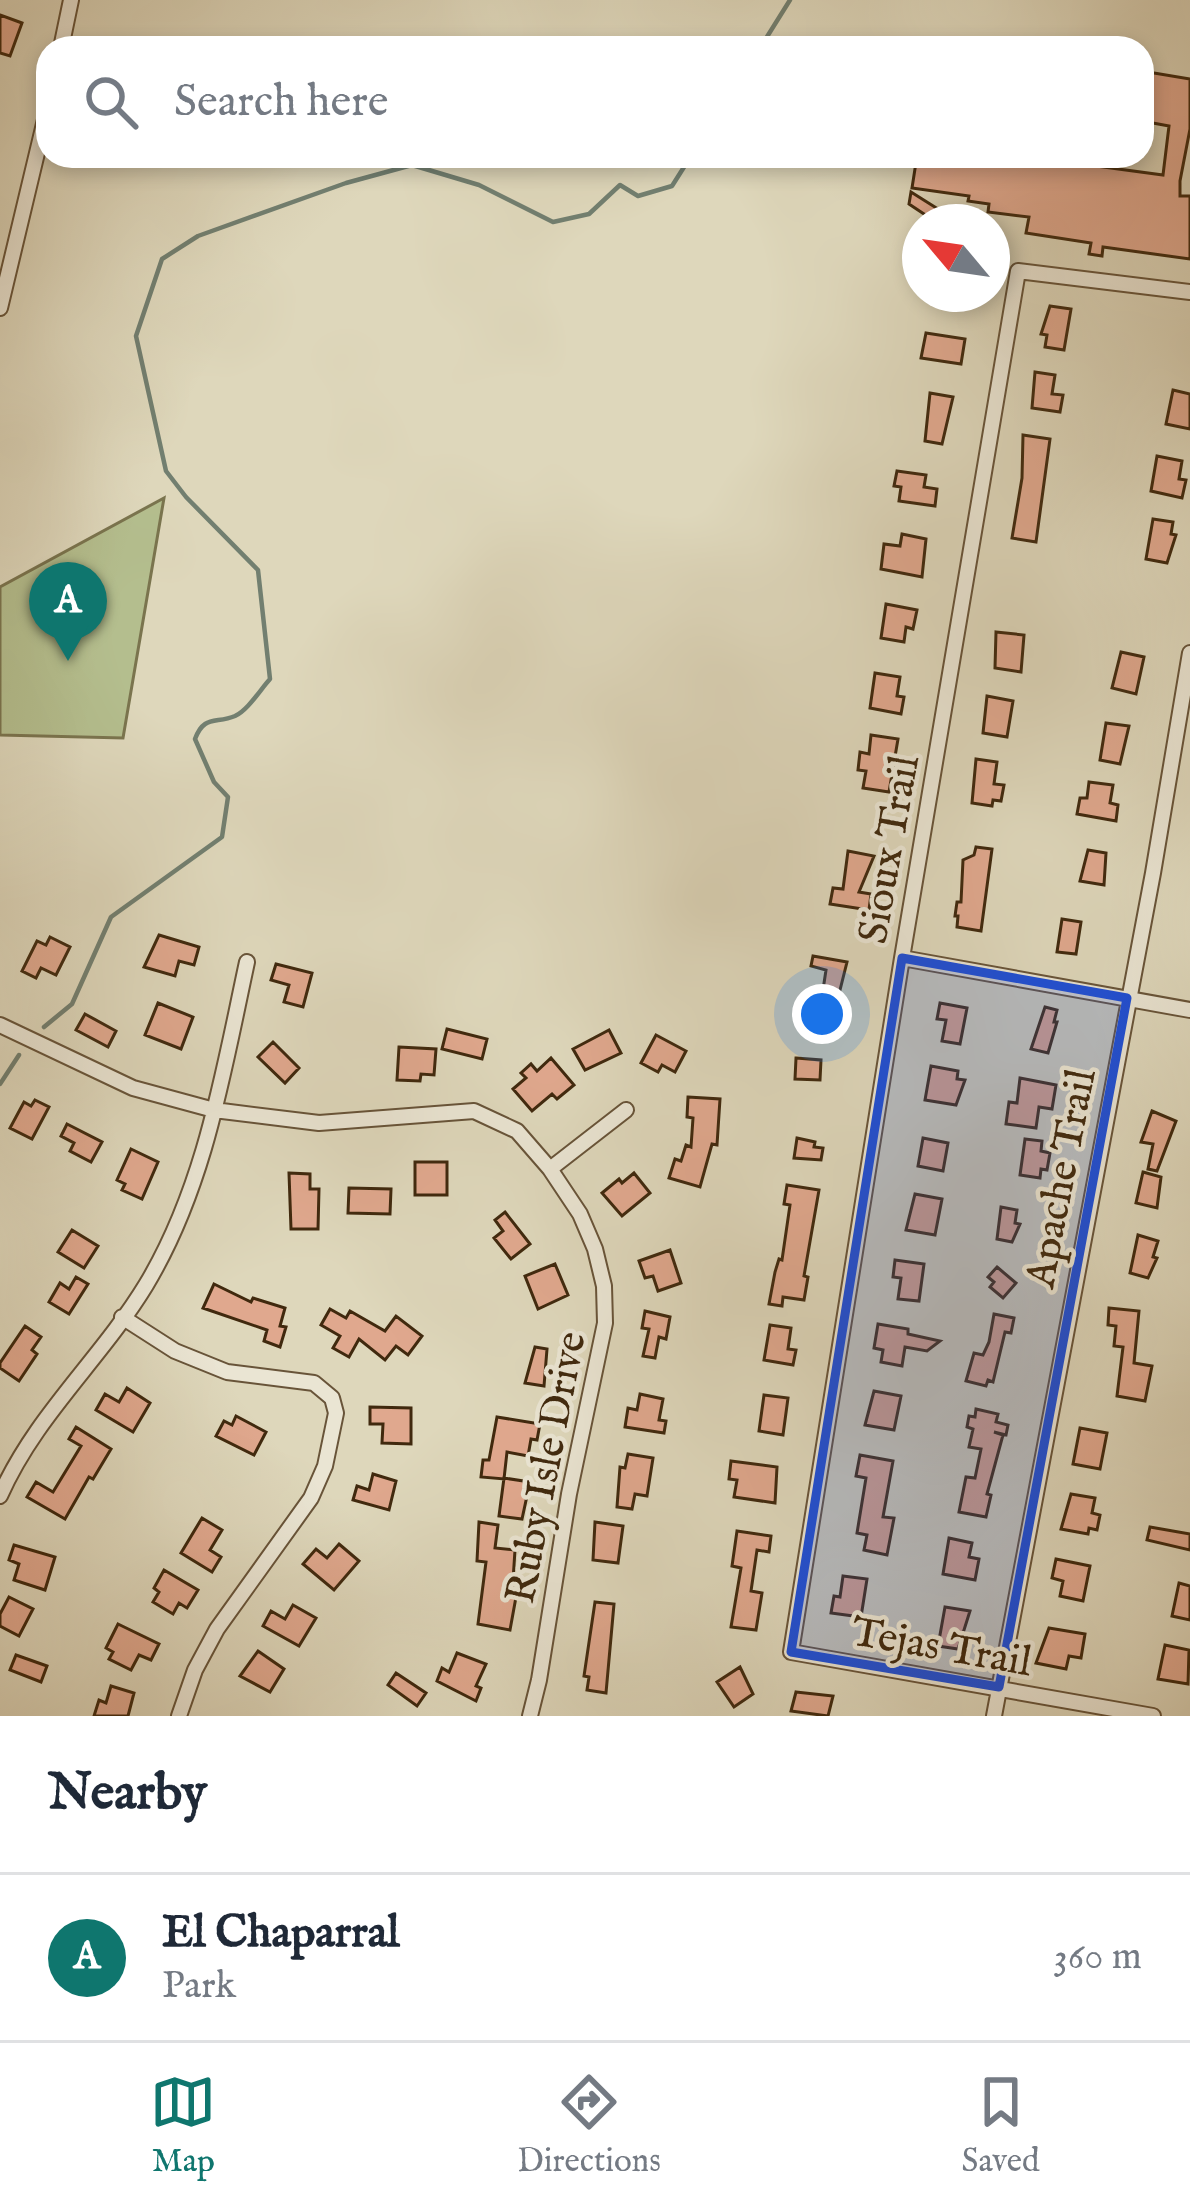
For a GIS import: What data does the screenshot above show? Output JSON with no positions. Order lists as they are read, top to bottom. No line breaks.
{"streets":{"street":["Sioux Trail","Apache Trail","Ruby Isle Drive","Tejas Trail"]},"crossings":[["Sioux Trail","Tejas Trail"],["Apache Trail","Tejas Trail"]],"north":"top left","page":{"search":"Search here","pins":"A","heading":"Nearby","list":[{"mark":"A","name":"El Chaparral","note":"Park","value":"360 m"}],"nav":["Map","Directions","Saved"]}}
